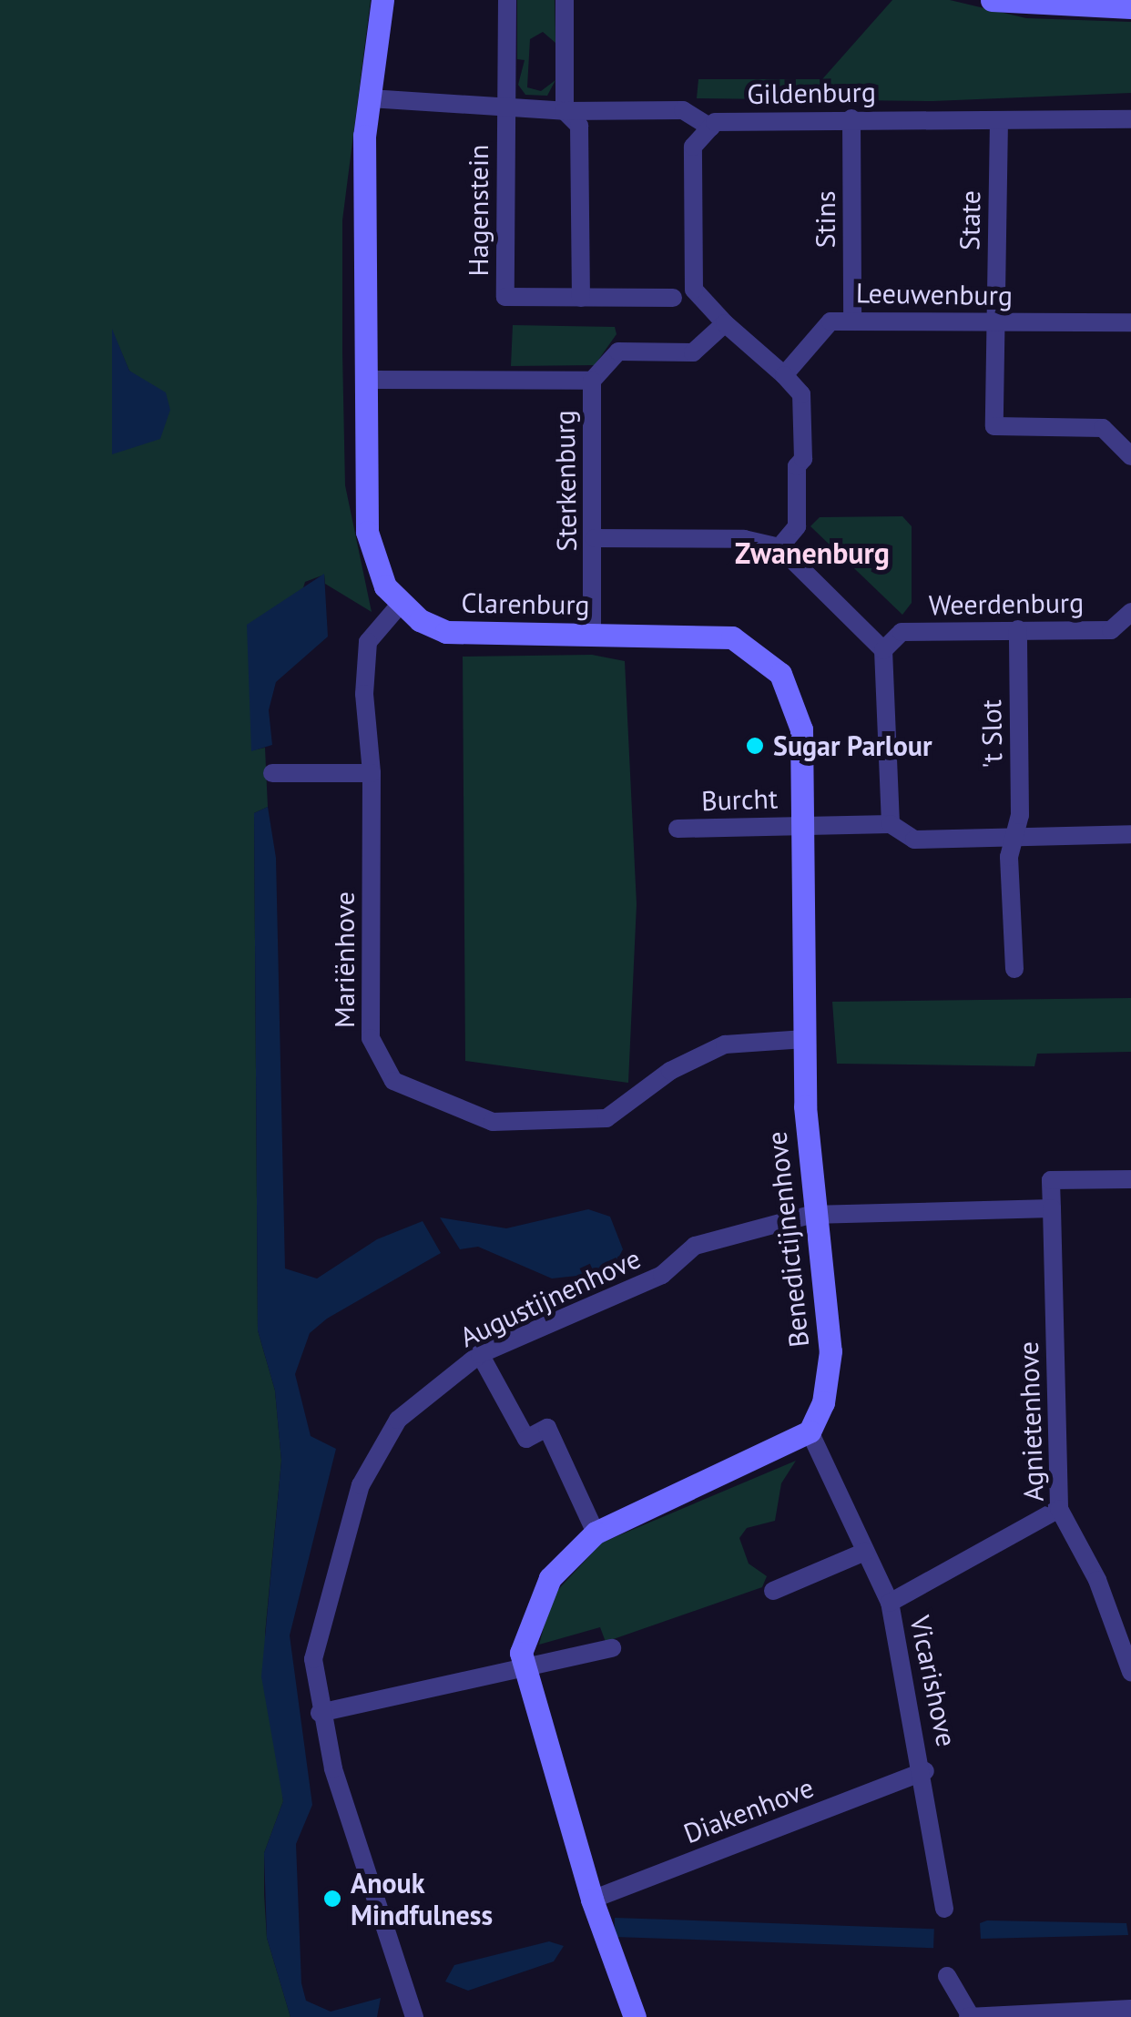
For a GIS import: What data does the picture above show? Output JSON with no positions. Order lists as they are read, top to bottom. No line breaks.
{"streets":{"street":["Gildenburg","Hagenstein","Stins","State","Leeuwenburg","Sterkenburg","Clarenburg","Weerdenburg","'t Slot","Burcht","Mariënhove","Benedictijnenhove","Augustijnenhove","Agnietenhove","Vicarishove","Diakenhove"]},"crossings":[["Gildenburg","Hagenstein"],["Gildenburg","Stins"],["Gildenburg","State"],["Hagenstein","Clarenburg"],["Stins","Leeuwenburg"],["State","Leeuwenburg"],["Sterkenburg","Clarenburg"],["Clarenburg","Burcht"],["Clarenburg","Mariënhove"],["Clarenburg","Benedictijnenhove"],["Weerdenburg","'t Slot"],["Mariënhove","Benedictijnenhove"],["Benedictijnenhove","Augustijnenhove"],["Agnietenhove","Vicarishove"],["Vicarishove","Diakenhove"]],"districts":["Zwanenburg"],"places":["Sugar Parlour","Anouk Mindfulness"]}
